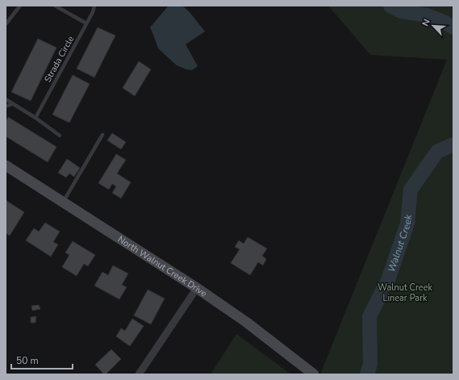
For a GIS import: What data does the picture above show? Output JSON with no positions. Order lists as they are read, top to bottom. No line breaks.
{"streets":{"main road":["North Walnut Creek Drive"],"lane":["Strada Circle"]},"water":["Walnut Creek"],"parks":["Walnut Creek Linear Park"],"scale_bar":"50 m","north":"top left"}
